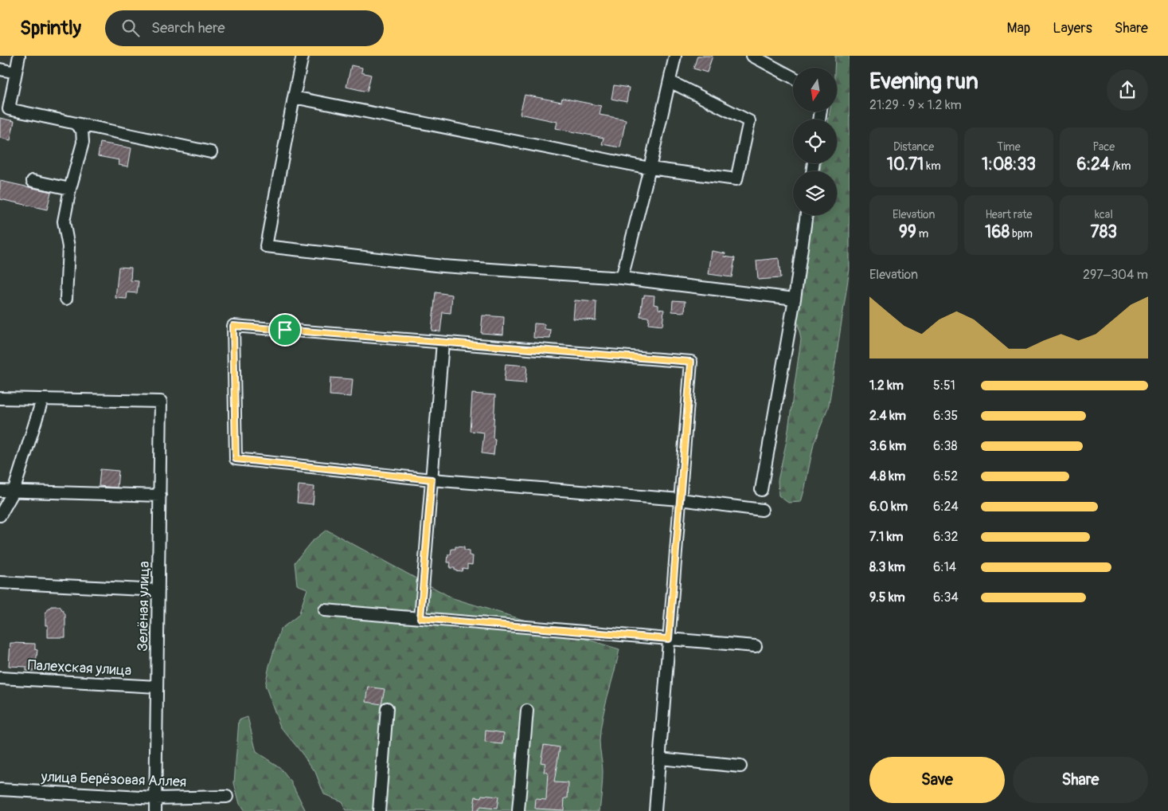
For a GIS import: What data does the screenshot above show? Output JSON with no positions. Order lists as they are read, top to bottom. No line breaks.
{"streets":{"street":["Зелёная улица","Палехская улица","улица Берёзовая Аллея"]},"crossings":[["Зелёная улица","Палехская улица"],["Зелёная улица","улица Берёзовая Аллея"]],"north":"bottom","page":{"header":"Sprintly","search":"Search here","nav":["Map","Layers","Share"],"heading":["Evening run","21:29 · 9 × 1.2 km"],"stats":[["Distance","10.71 km"],["Time","1:08:33"],["Pace","6:24 /km"],["Elevation","99 m"],["Heart rate","168 bpm"],["kcal","783"]],"chart":["Elevation","297–304 m"],"list":[{"name":"1.2 km","note":"5:51"},{"name":"2.4 km","note":"6:35"},{"name":"3.6 km","note":"6:38"},{"name":"4.8 km","note":"6:52"},{"name":"6.0 km","note":"6:24"},{"name":"7.1 km","note":"6:32"},{"name":"8.3 km","note":"6:14"},{"name":"9.5 km","note":"6:34"}],"buttons":["Save","Share"]}}
